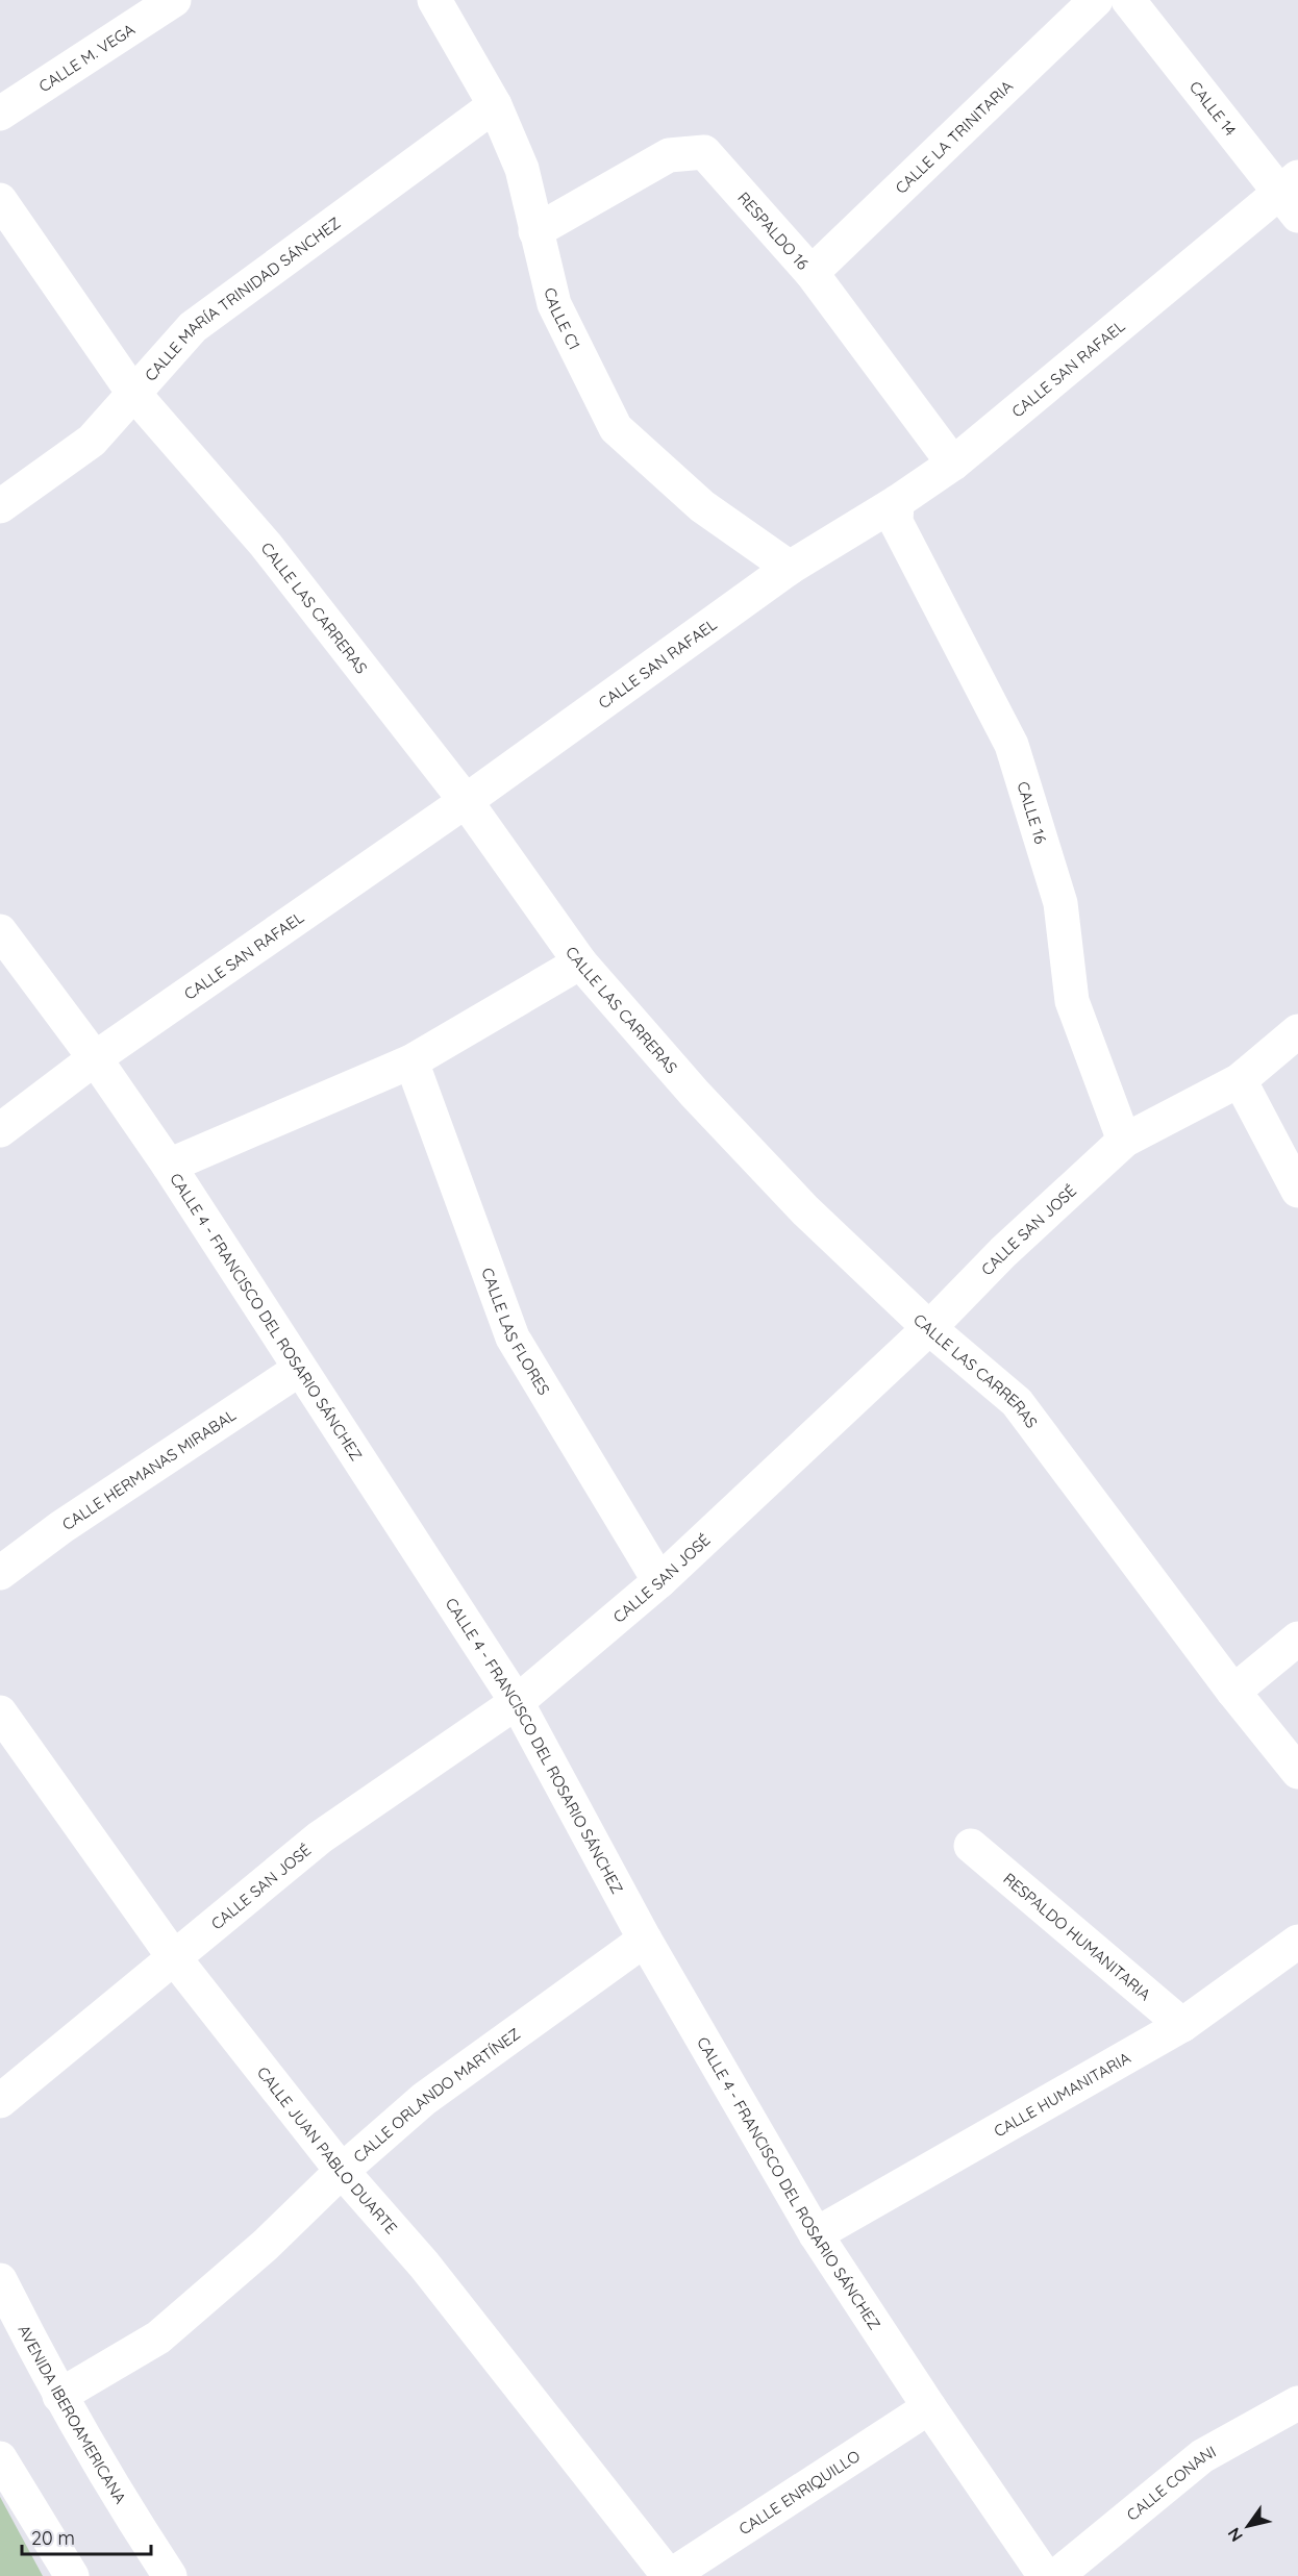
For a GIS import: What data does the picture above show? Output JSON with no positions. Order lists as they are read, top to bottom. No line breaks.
{"streets":{"street":["CALLE M. VEGA","CALLE 14","CALLE LA TRINITARIA","RESPALDO 16","CALLE MARÍA TRINIDAD SÁNCHEZ","CALLE C1","CALLE SAN RAFAEL","CALLE LAS CARRERAS","CALLE 16","CALLE SAN JOSÉ","CALLE 4 - FRANCISCO DEL ROSARIO SÁNCHEZ","CALLE LAS FLORES","CALLE HERMANAS MIRABAL","RESPALDO HUMANITARIA","CALLE HUMANITARIA","CALLE ORLANDO MARTÍNEZ","CALLE JUAN PABLO DUARTE","AVENIDA IBEROAMERICANA","CALLE CONANI","CALLE ENRIQUILLO"]},"crossings":[["CALLE 14","CALLE SAN RAFAEL"],["CALLE LA TRINITARIA","RESPALDO 16"],["RESPALDO 16","CALLE C1"],["RESPALDO 16","CALLE SAN RAFAEL"],["CALLE MARÍA TRINIDAD SÁNCHEZ","CALLE C1"],["CALLE MARÍA TRINIDAD SÁNCHEZ","CALLE LAS CARRERAS"],["CALLE C1","CALLE SAN RAFAEL"],["CALLE SAN RAFAEL","CALLE LAS CARRERAS"],["CALLE SAN RAFAEL","CALLE 16"],["CALLE SAN RAFAEL","CALLE 4 - FRANCISCO DEL ROSARIO SÁNCHEZ"],["CALLE LAS CARRERAS","CALLE SAN JOSÉ"],["CALLE 16","CALLE SAN JOSÉ"],["CALLE SAN JOSÉ","CALLE 4 - FRANCISCO DEL ROSARIO SÁNCHEZ"],["CALLE SAN JOSÉ","CALLE LAS FLORES"],["CALLE SAN JOSÉ","CALLE JUAN PABLO DUARTE"],["CALLE 4 - FRANCISCO DEL ROSARIO SÁNCHEZ","CALLE HERMANAS MIRABAL"],["CALLE 4 - FRANCISCO DEL ROSARIO SÁNCHEZ","CALLE HUMANITARIA"],["CALLE 4 - FRANCISCO DEL ROSARIO SÁNCHEZ","CALLE ORLANDO MARTÍNEZ"],["CALLE 4 - FRANCISCO DEL ROSARIO SÁNCHEZ","CALLE ENRIQUILLO"],["RESPALDO HUMANITARIA","CALLE HUMANITARIA"],["CALLE ORLANDO MARTÍNEZ","CALLE JUAN PABLO DUARTE"],["CALLE ORLANDO MARTÍNEZ","AVENIDA IBEROAMERICANA"],["CALLE JUAN PABLO DUARTE","CALLE ENRIQUILLO"]],"scale_bar":"20 m","north":"bottom left"}
